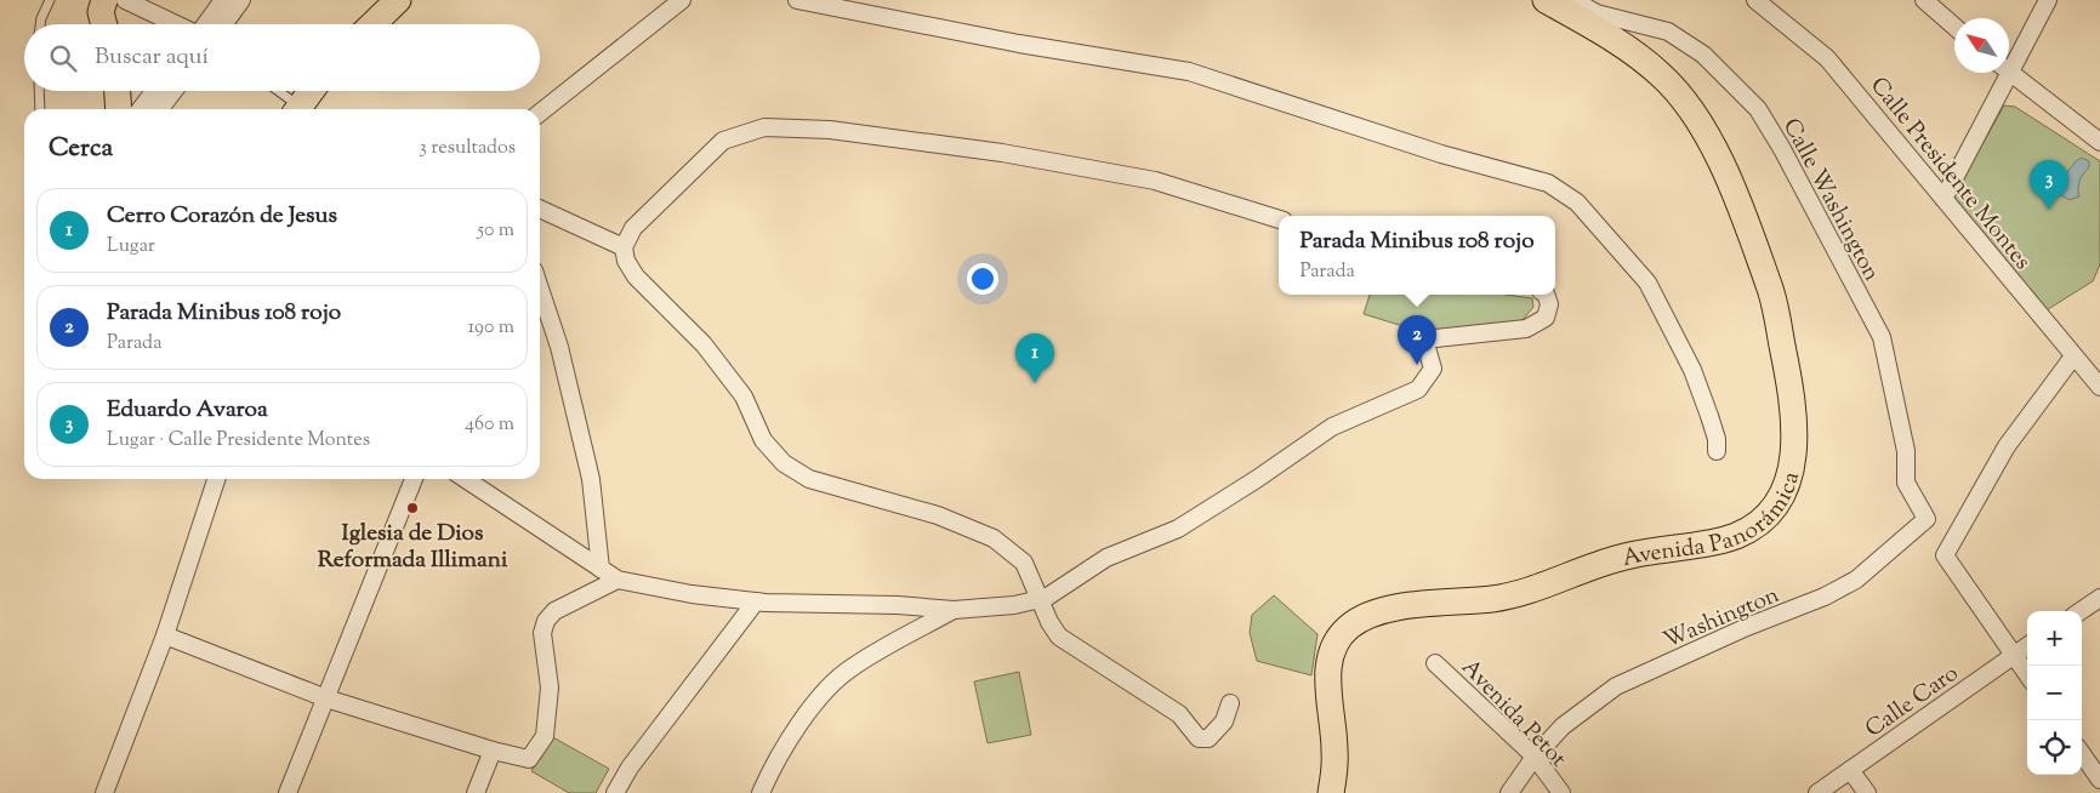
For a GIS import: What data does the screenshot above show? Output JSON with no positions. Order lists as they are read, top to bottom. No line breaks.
{"streets":{"main road":["Avenida Panorámica"],"street":["Calle Presidente Montes","Calle Washington","Washington","Calle Caro","Avenida Petot"]},"crossings":[["Calle Washington","Avenida Panorámica"],["Calle Washington","Washington"],["Washington","Avenida Petot"]],"places":["Iglesia de Dios Reformada Illimani"],"north":"top left","page":{"search":"Buscar aquí","heading":["Cerca","3 resultados"],"pins":["3","2","1"],"list":[{"mark":"1","name":"Cerro Corazón de Jesus","note":"Lugar","value":"50 m"},{"mark":"2","name":"Parada Minibus 108 rojo","note":"Parada","value":"190 m"},{"mark":"3","name":"Eduardo Avaroa","note":"Lugar · Calle Presidente Montes","value":"460 m"}],"popup":["Parada Minibus 108 rojo","Parada"],"map_buttons":["+","−"]}}
